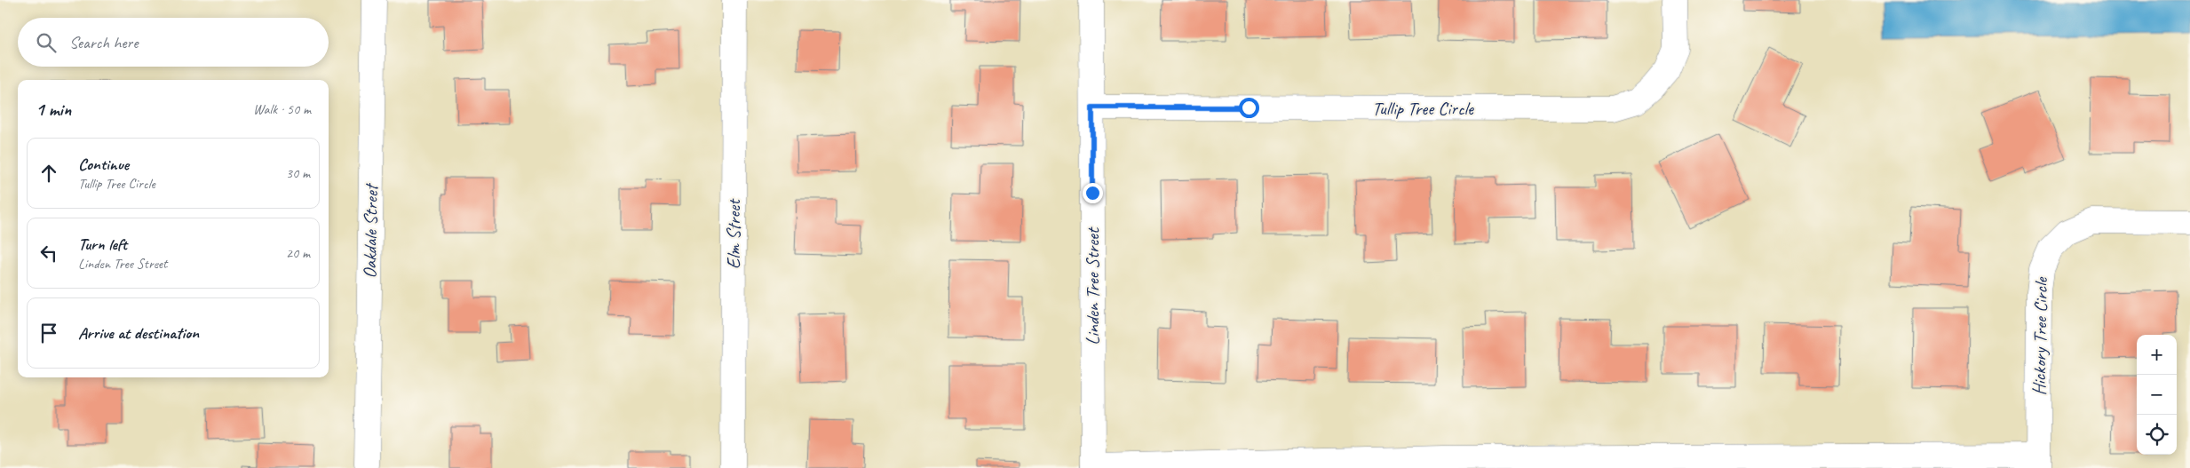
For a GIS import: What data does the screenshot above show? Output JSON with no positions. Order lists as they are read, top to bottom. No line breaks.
{"streets":{"street":["Tullip Tree Circle","Oakdale Street","Elm Street","Linden Tree Street","Hickory Tree Circle"]},"crossings":[["Tullip Tree Circle","Linden Tree Street"]],"page":{"search":"Search here","heading":["1 min","Walk · 50 m"],"list":[["Continue","Tullip Tree Circle","30 m"],["Turn left","Linden Tree Street","20 m"],"Arrive at destination"],"map_buttons":["+","−"]}}
